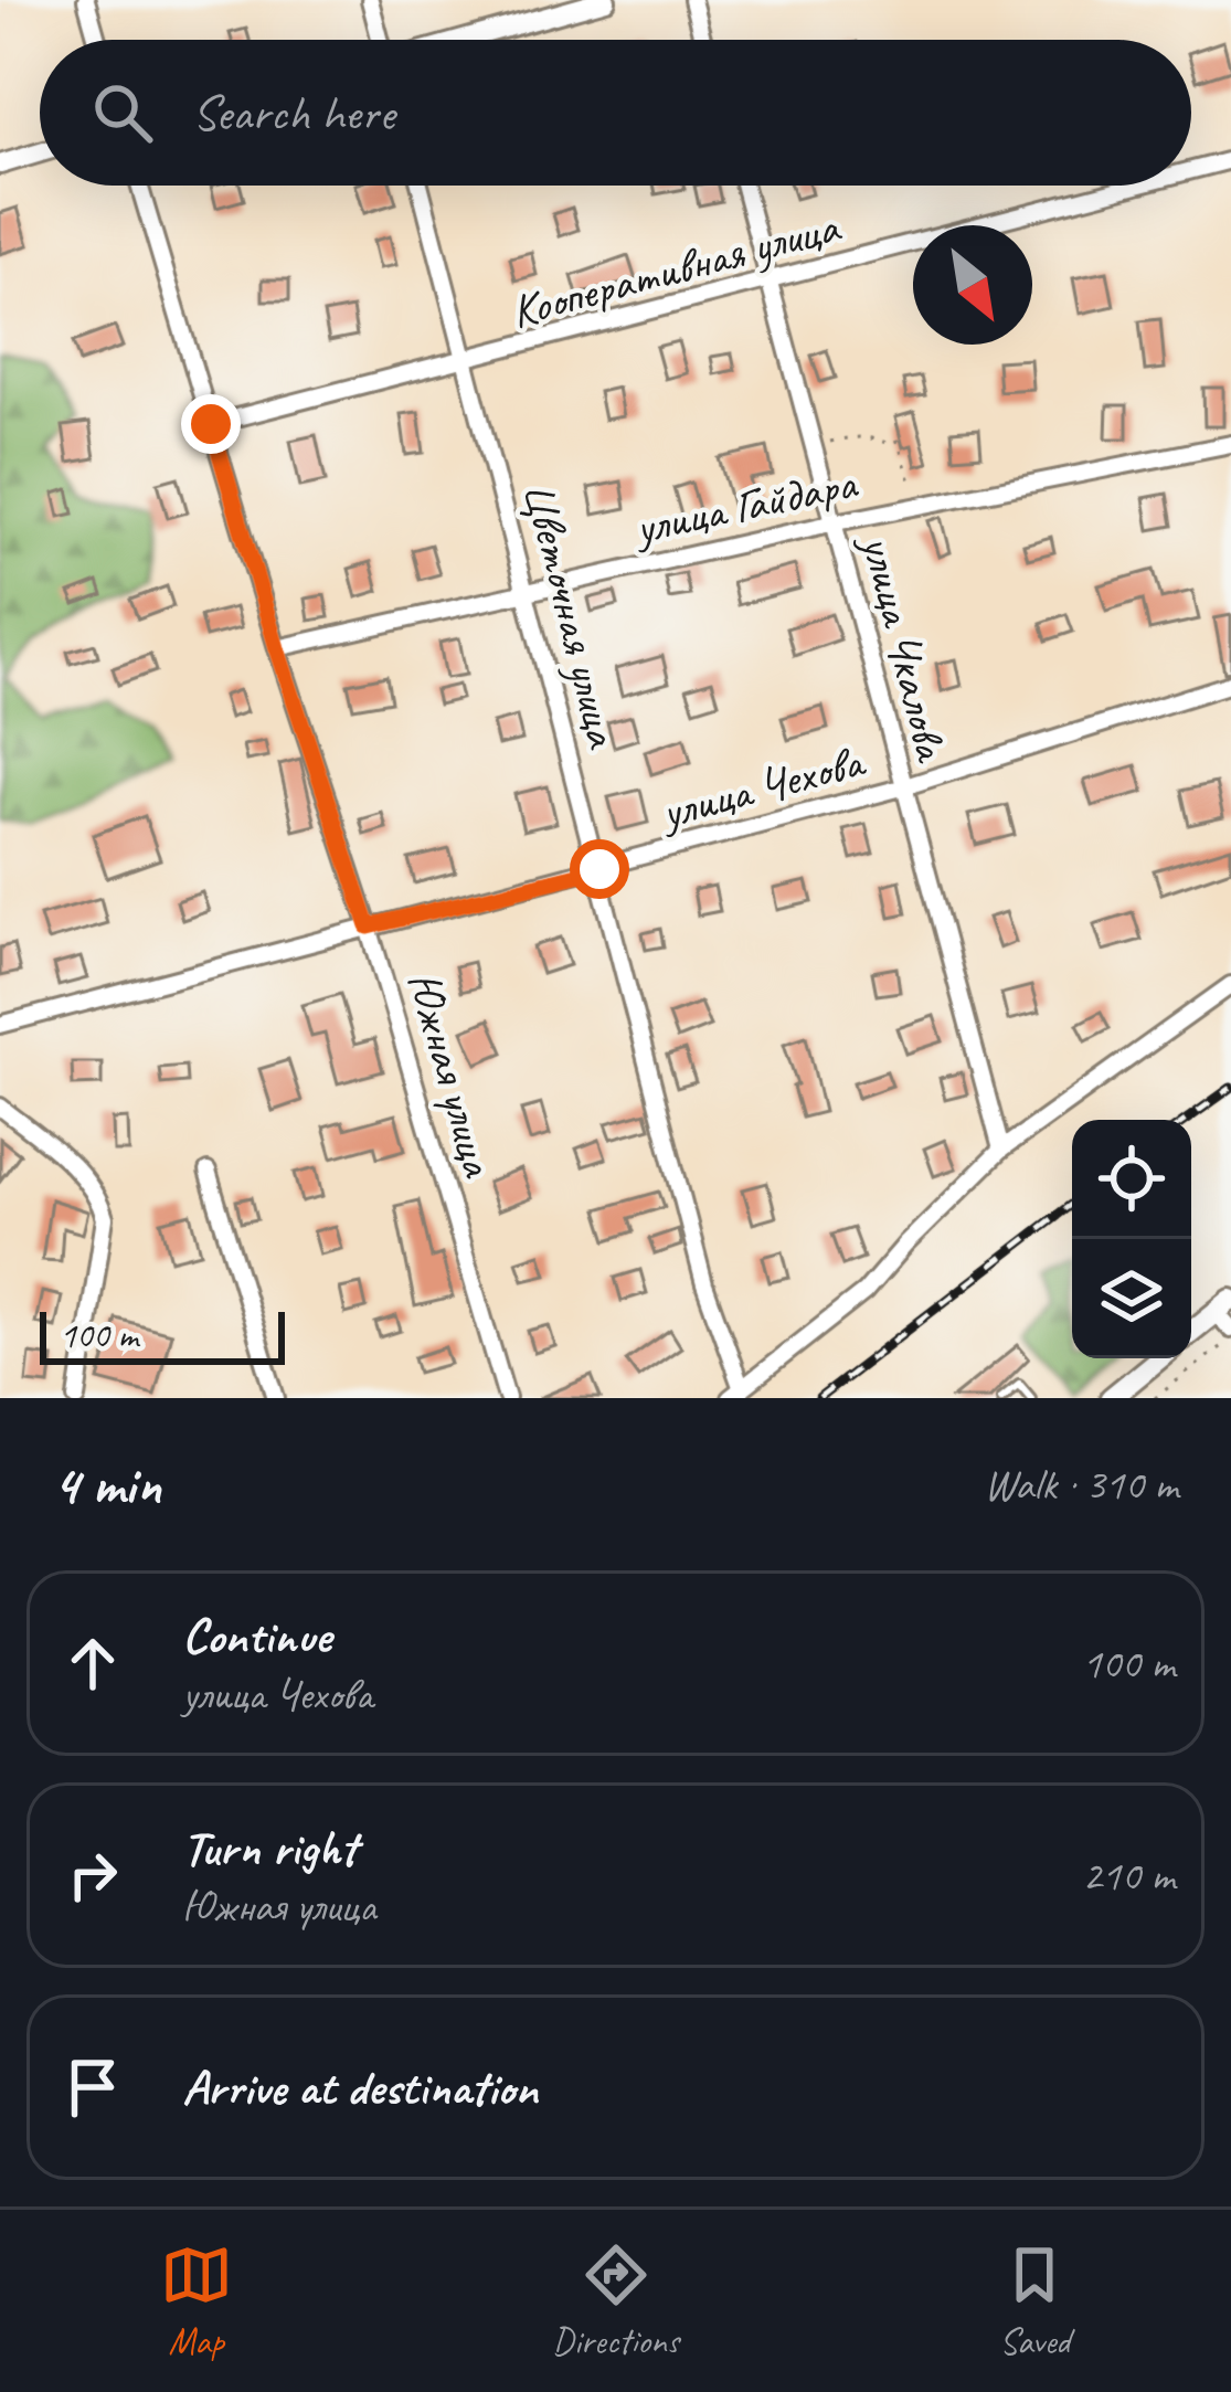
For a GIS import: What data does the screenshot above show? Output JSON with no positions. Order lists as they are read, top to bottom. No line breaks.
{"streets":{"street":["Кооперативная улица","улица Гайдара","Цветочная улица","улица Чкалова","улица Чехова","Южная улица"]},"crossings":[["Кооперативная улица","Цветочная улица"],["Кооперативная улица","улица Чкалова"],["Кооперативная улица","Южная улица"],["улица Гайдара","Цветочная улица"],["улица Гайдара","улица Чкалова"],["улица Гайдара","Южная улица"],["Цветочная улица","улица Чехова"],["улица Чкалова","улица Чехова"],["улица Чехова","Южная улица"]],"scale_bar":"100 m","north":"bottom right","page":{"search":"Search here","scale":"100 m","heading":["4 min","Walk · 310 m"],"list":[["Continue","улица Чехова","100 m"],["Turn right","Южная улица","210 m"],"Arrive at destination"],"nav":["Map","Directions","Saved"]}}
